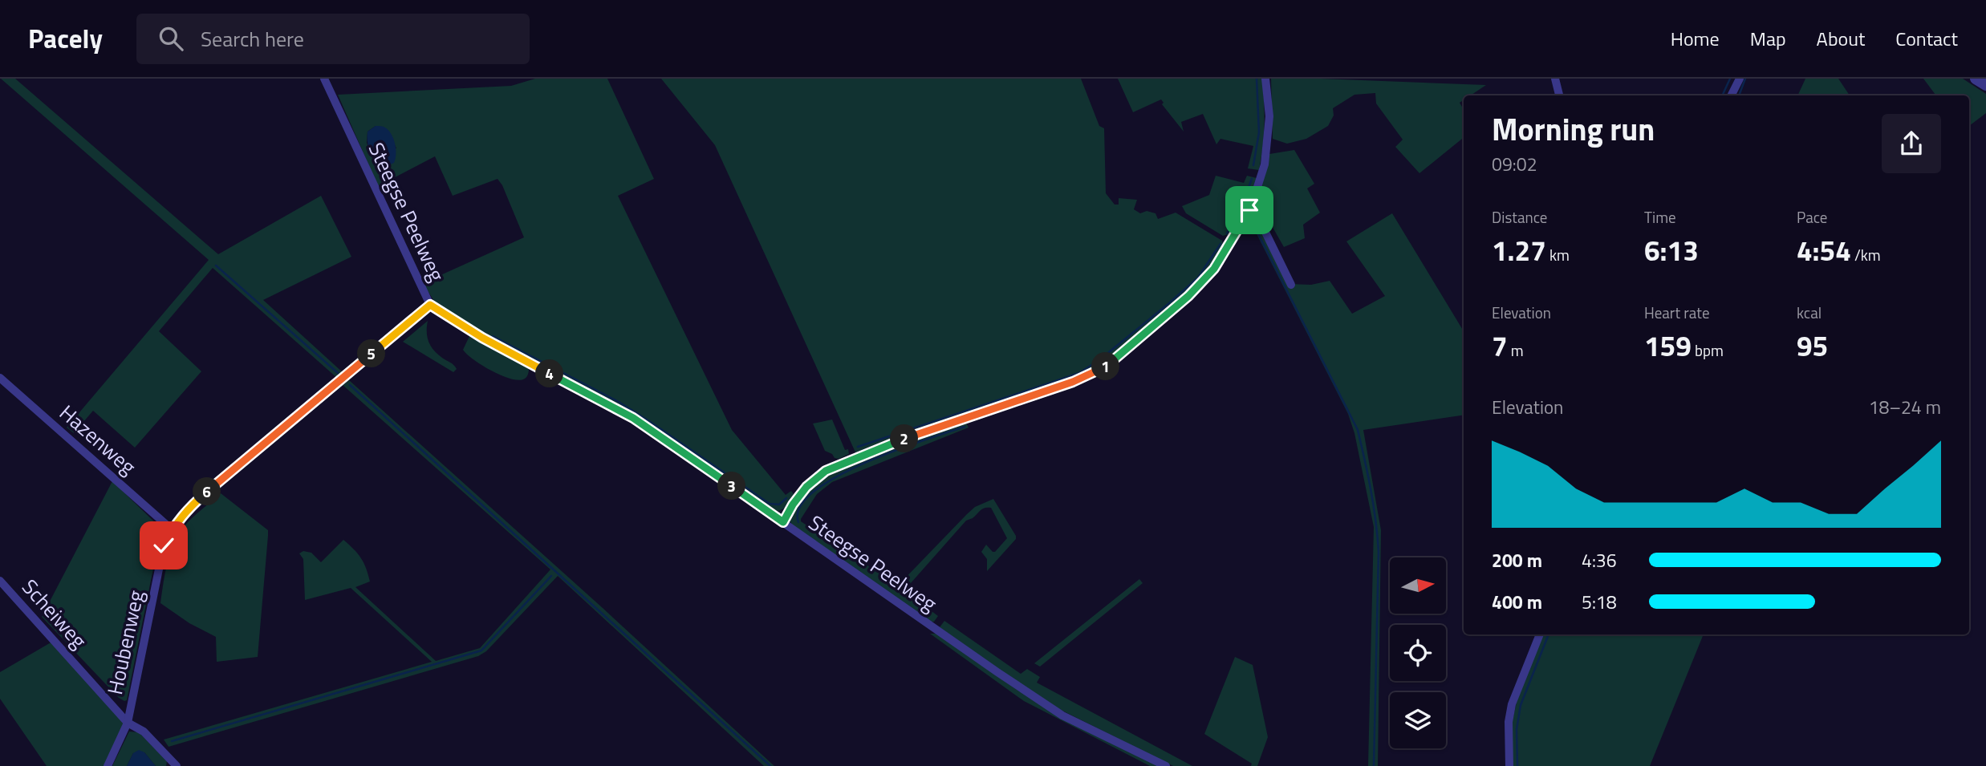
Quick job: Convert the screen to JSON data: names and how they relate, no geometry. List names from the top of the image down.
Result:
{
  "streets": {
    "street": [
      "Steegse Peelweg",
      "Hazenweg",
      "Scheiweg",
      "Houbenweg"
    ]
  },
  "crossings": [
    ["Steegse Peelweg", "Houbenweg"],
    ["Hazenweg", "Houbenweg"],
    ["Scheiweg", "Houbenweg"]
  ],
  "north": "right",
  "page": {
    "header": "Pacely",
    "search": "Search here",
    "nav": [
      "Home",
      "Map",
      "About",
      "Contact"
    ],
    "heading": ["Morning run", "09:02"],
    "stats": [
      ["Distance", "1.27 km"],
      ["Time", "6:13"],
      ["Pace", "4:54 /km"],
      ["Elevation", "7 m"],
      ["Heart rate", "159 bpm"],
      ["kcal", "95"]
    ],
    "pins": [
      "5",
      "1",
      "4",
      "2",
      "3",
      "6"
    ],
    "chart": ["Elevation", "18–24 m"],
    "list": [
      {
        "name": "200 m",
        "note": "4:36"
      },
      {
        "name": "400 m",
        "note": "5:18"
      }
    ]
  }
}
